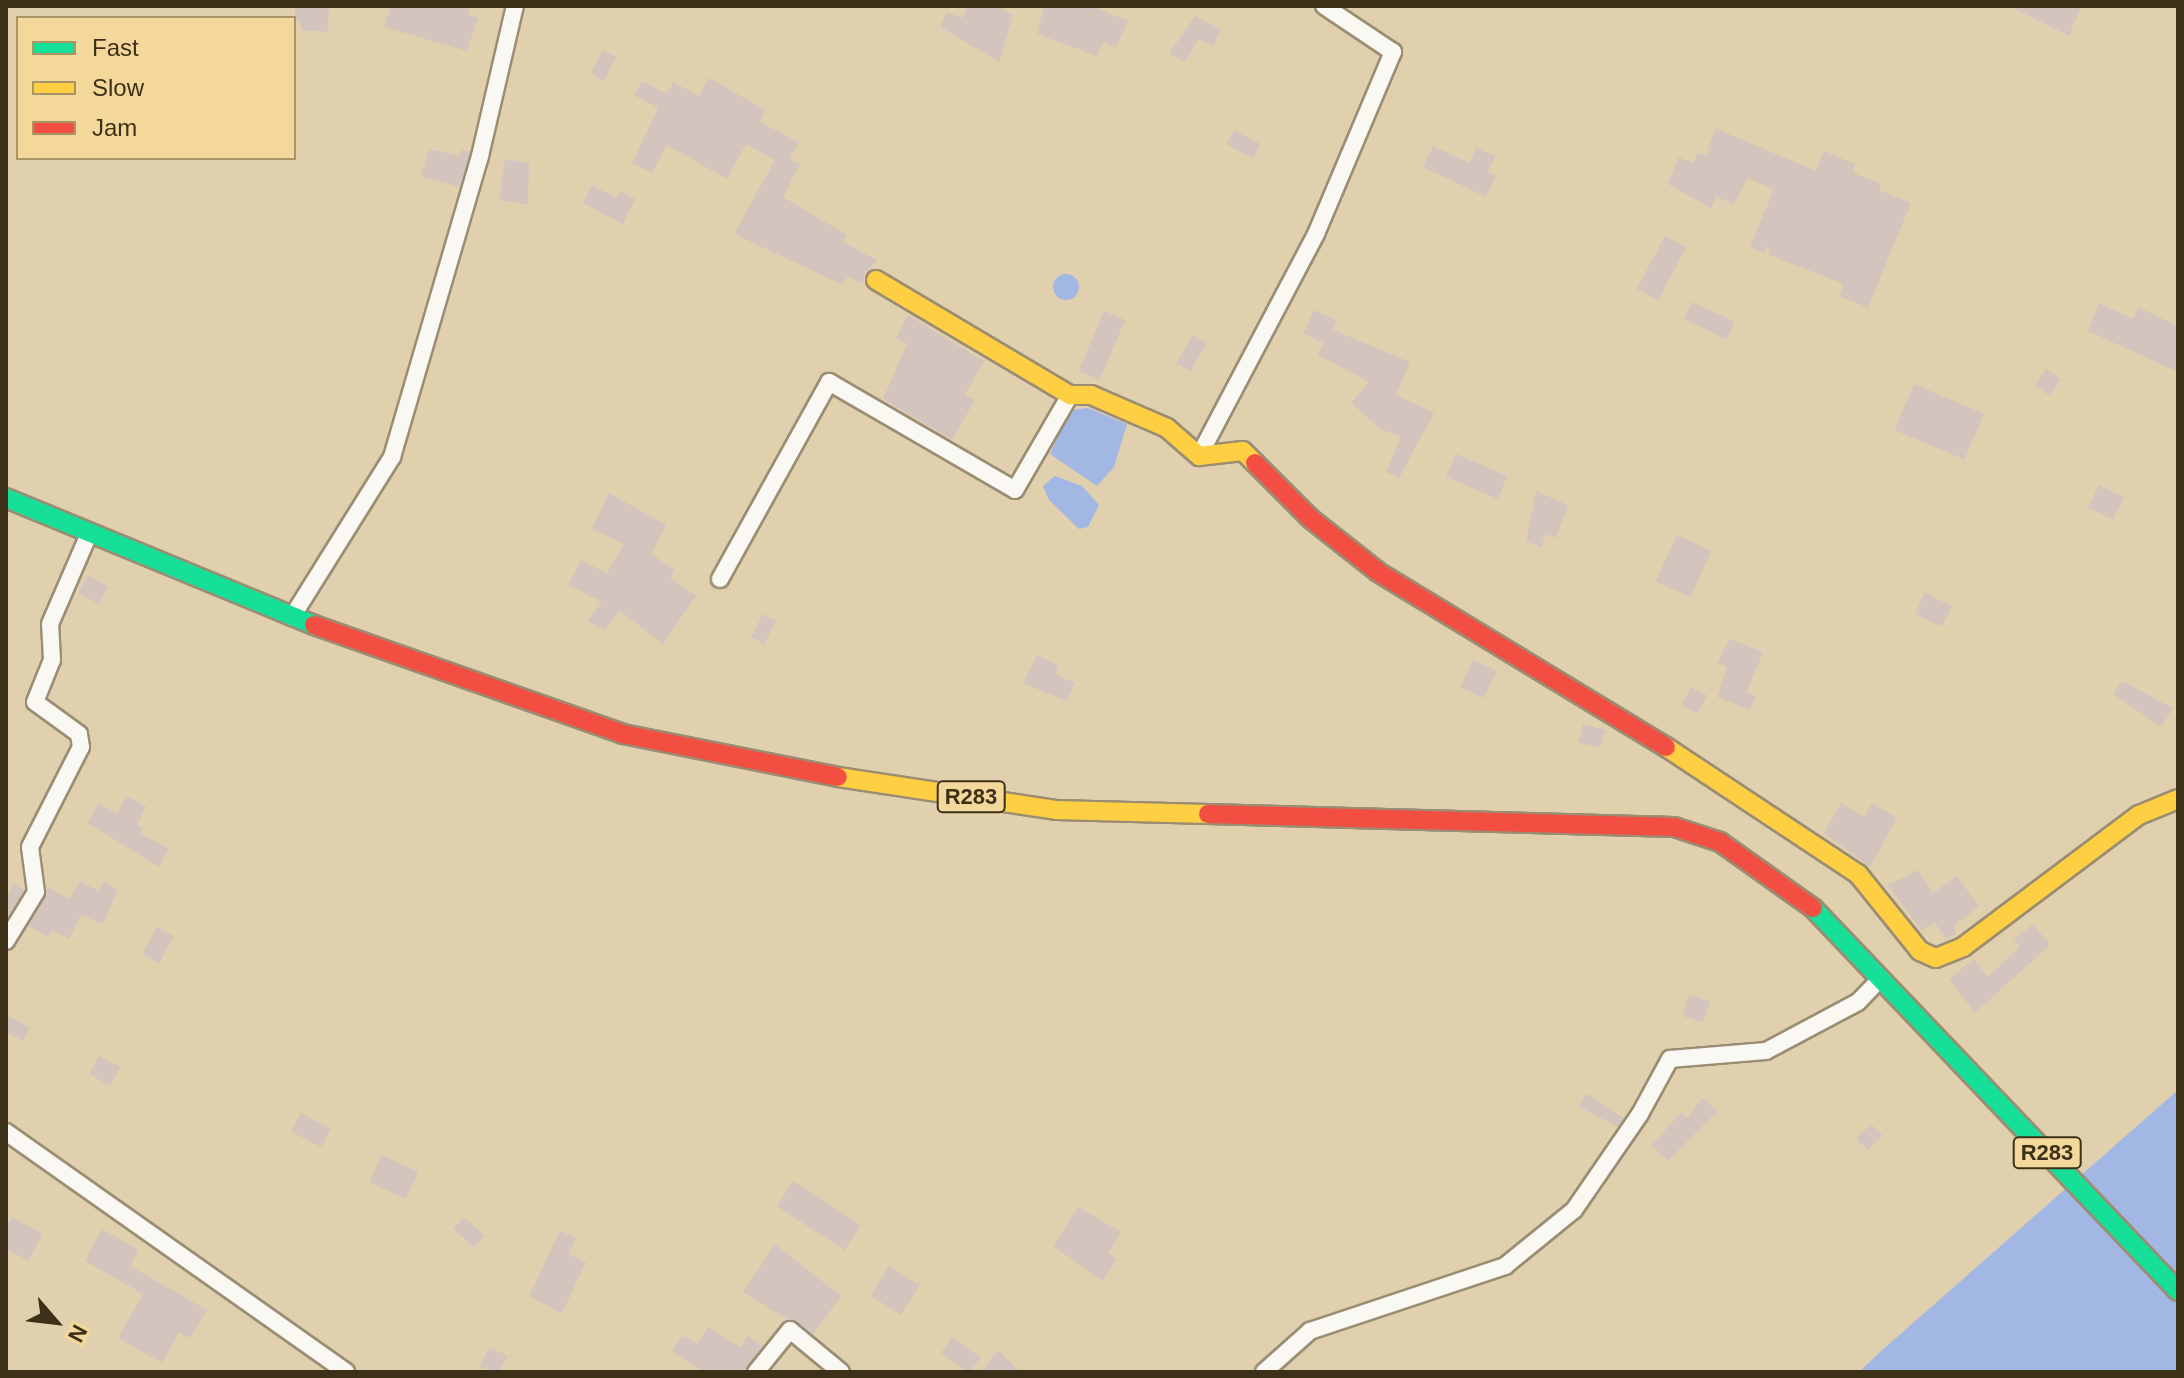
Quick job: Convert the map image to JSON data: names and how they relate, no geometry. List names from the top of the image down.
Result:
{
  "streets": {
    "main road": ["R283"]
  },
  "legend": ["Fast", "Slow", "Jam"],
  "north": "bottom right"
}
